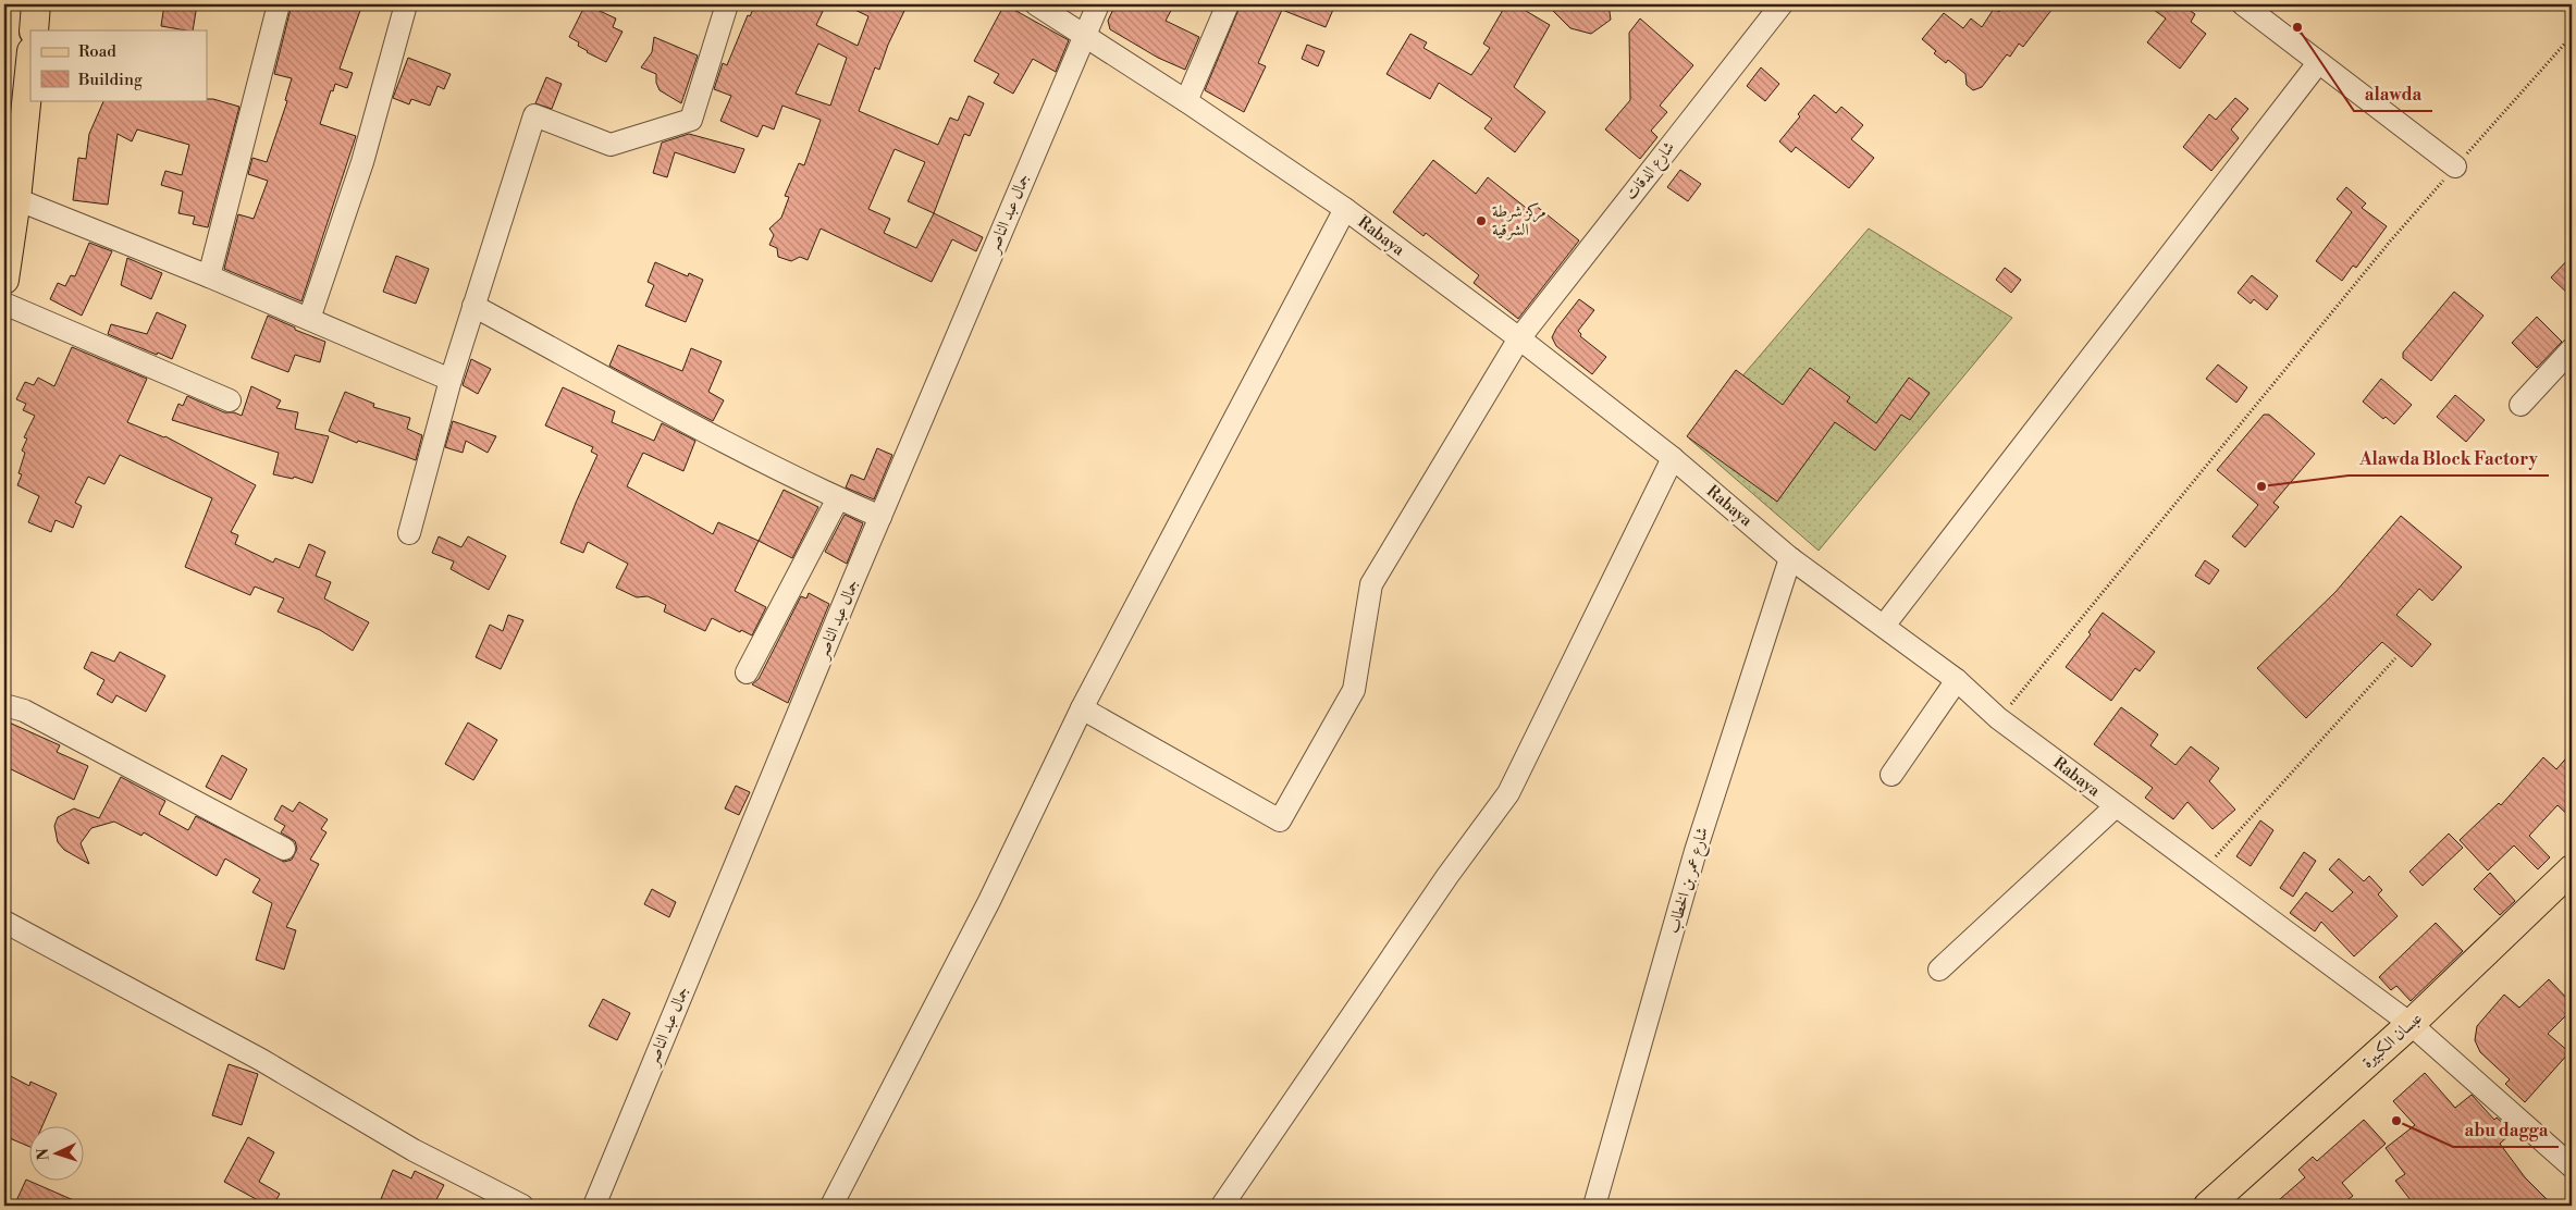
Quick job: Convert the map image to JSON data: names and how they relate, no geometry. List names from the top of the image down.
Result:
{
  "streets": {
    "main road": ["عبسان الكبيرة"],
    "street": [
      "شارع الدقات",
      "جمال عبد الناصر",
      "Rabaya",
      "شارع عمر بن الخطاب"
    ]
  },
  "crossings": [
    ["شارع الدقات", "Rabaya"],
    ["جمال عبد الناصر", "Rabaya"],
    ["Rabaya", "شارع عمر بن الخطاب"],
    ["Rabaya", "عبسان الكبيرة"]
  ],
  "places": [
    "alawda",
    "مركز شرطة الشرقية",
    "Alawda Block Factory",
    "abu dagga"
  ],
  "legend": ["Road", "Building"],
  "north": "left"
}
